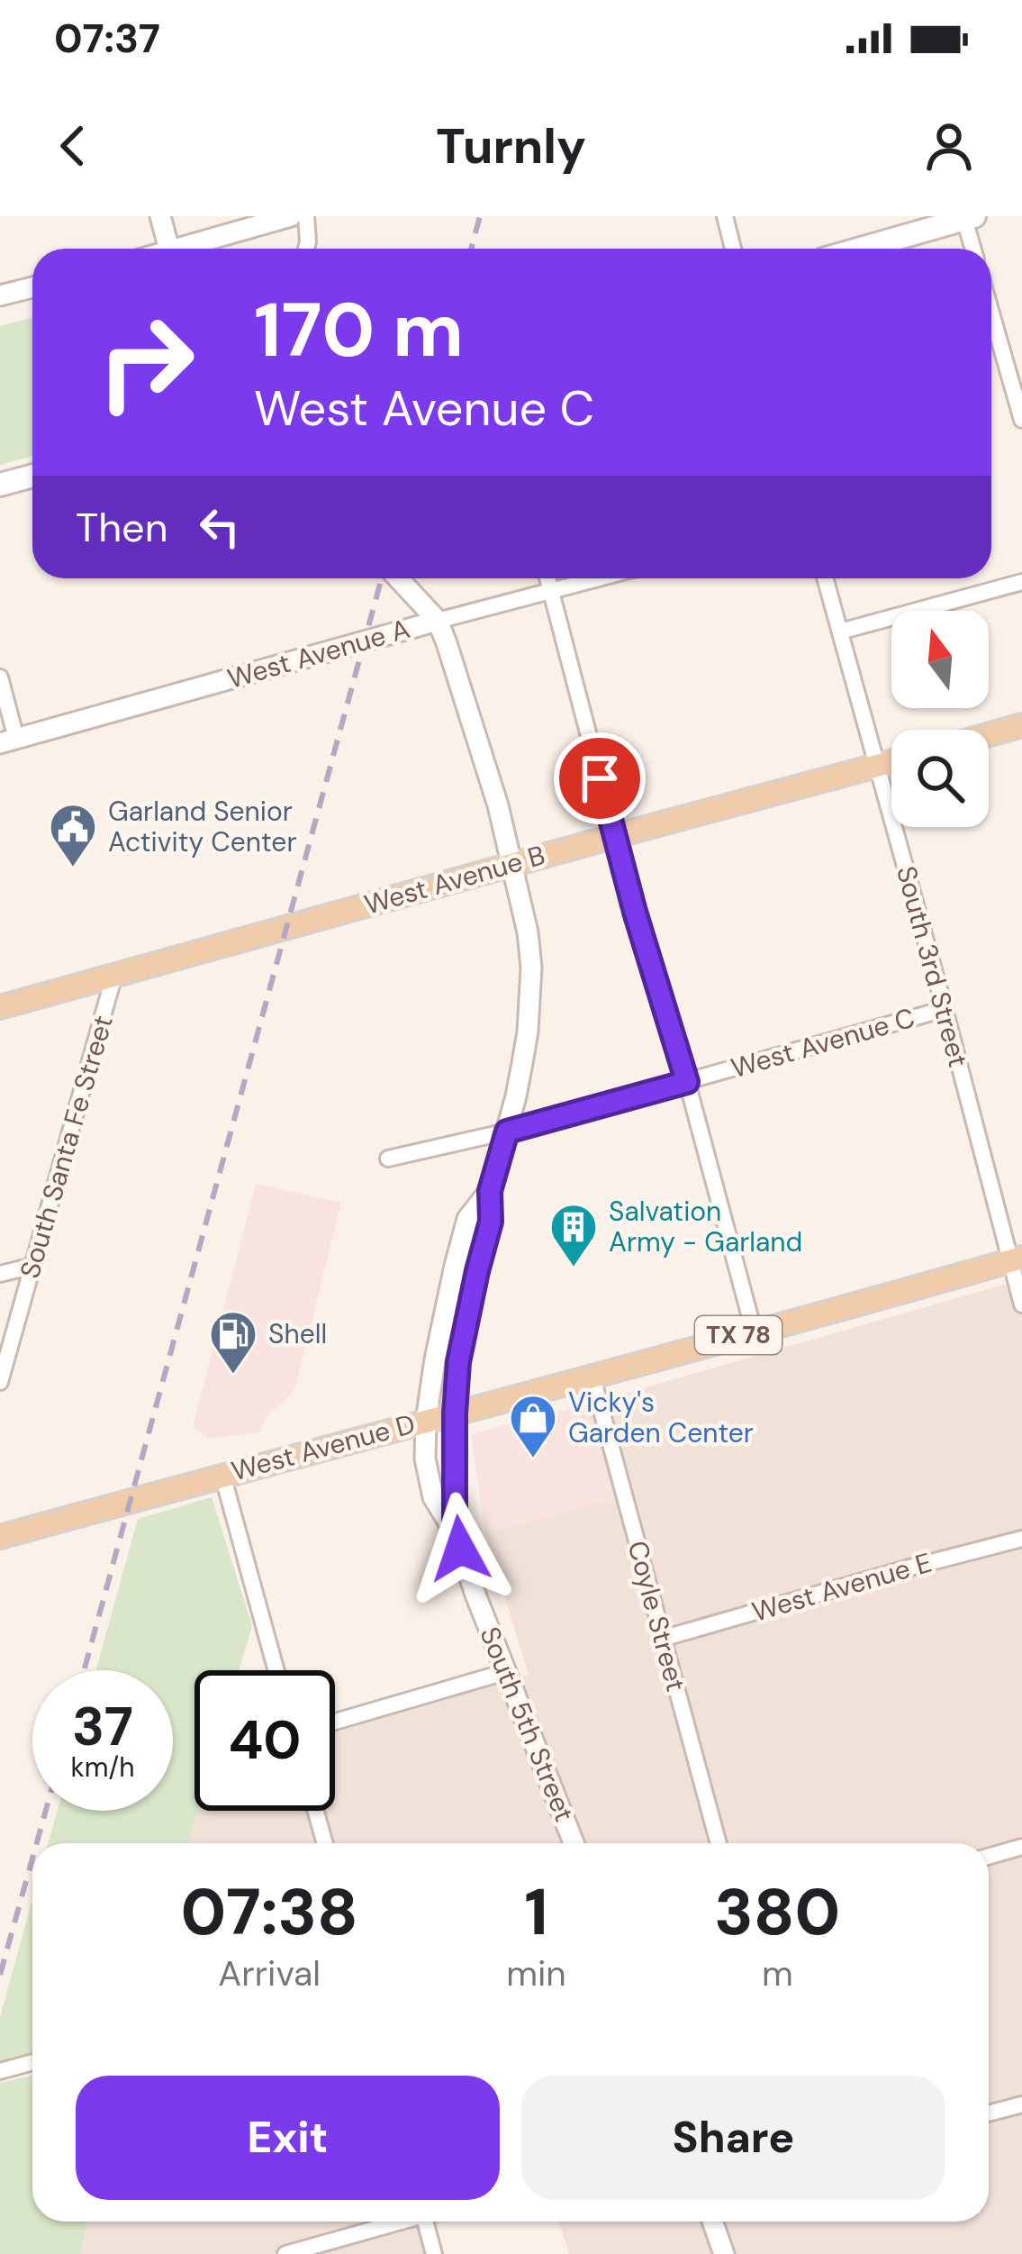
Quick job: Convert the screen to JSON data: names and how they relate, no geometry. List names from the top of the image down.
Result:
{
  "streets": {
    "main road": ["West Avenue B", "TX 78", "West Avenue D"],
    "street": [
      "West Avenue A",
      "South 3rd Street",
      "West Avenue C",
      "South Santa Fe Street",
      "West Avenue E",
      "Coyle Street",
      "South 5th Street"
    ]
  },
  "crossings": [
    ["West Avenue A", "South 5th Street"],
    ["West Avenue B", "South 3rd Street"],
    ["West Avenue B", "South Santa Fe Street"],
    ["West Avenue B", "South 5th Street"],
    ["South 3rd Street", "West Avenue C"],
    ["South 3rd Street", "West Avenue D"],
    ["West Avenue C", "South 5th Street"],
    ["West Avenue D", "Coyle Street"],
    ["West Avenue D", "South 5th Street"],
    ["West Avenue E", "Coyle Street"]
  ],
  "places": {
    "public building": ["Garland Senior Activity Center"],
    "building": ["Salvation Army - Garland"],
    "fuel station": ["Shell"],
    "shop": ["Vicky's Garden Center"]
  },
  "north": "top",
  "page": {
    "status": "07:37",
    "header": "Turnly",
    "turn": ["170 m", "West Avenue C"],
    "then": "Then",
    "speed": "37 km/h",
    "limit": "40",
    "eta": [
      "07:38",
      "Arrival",
      "1",
      "min",
      "380",
      "m"
    ],
    "buttons": ["Exit", "Share"]
  }
}
